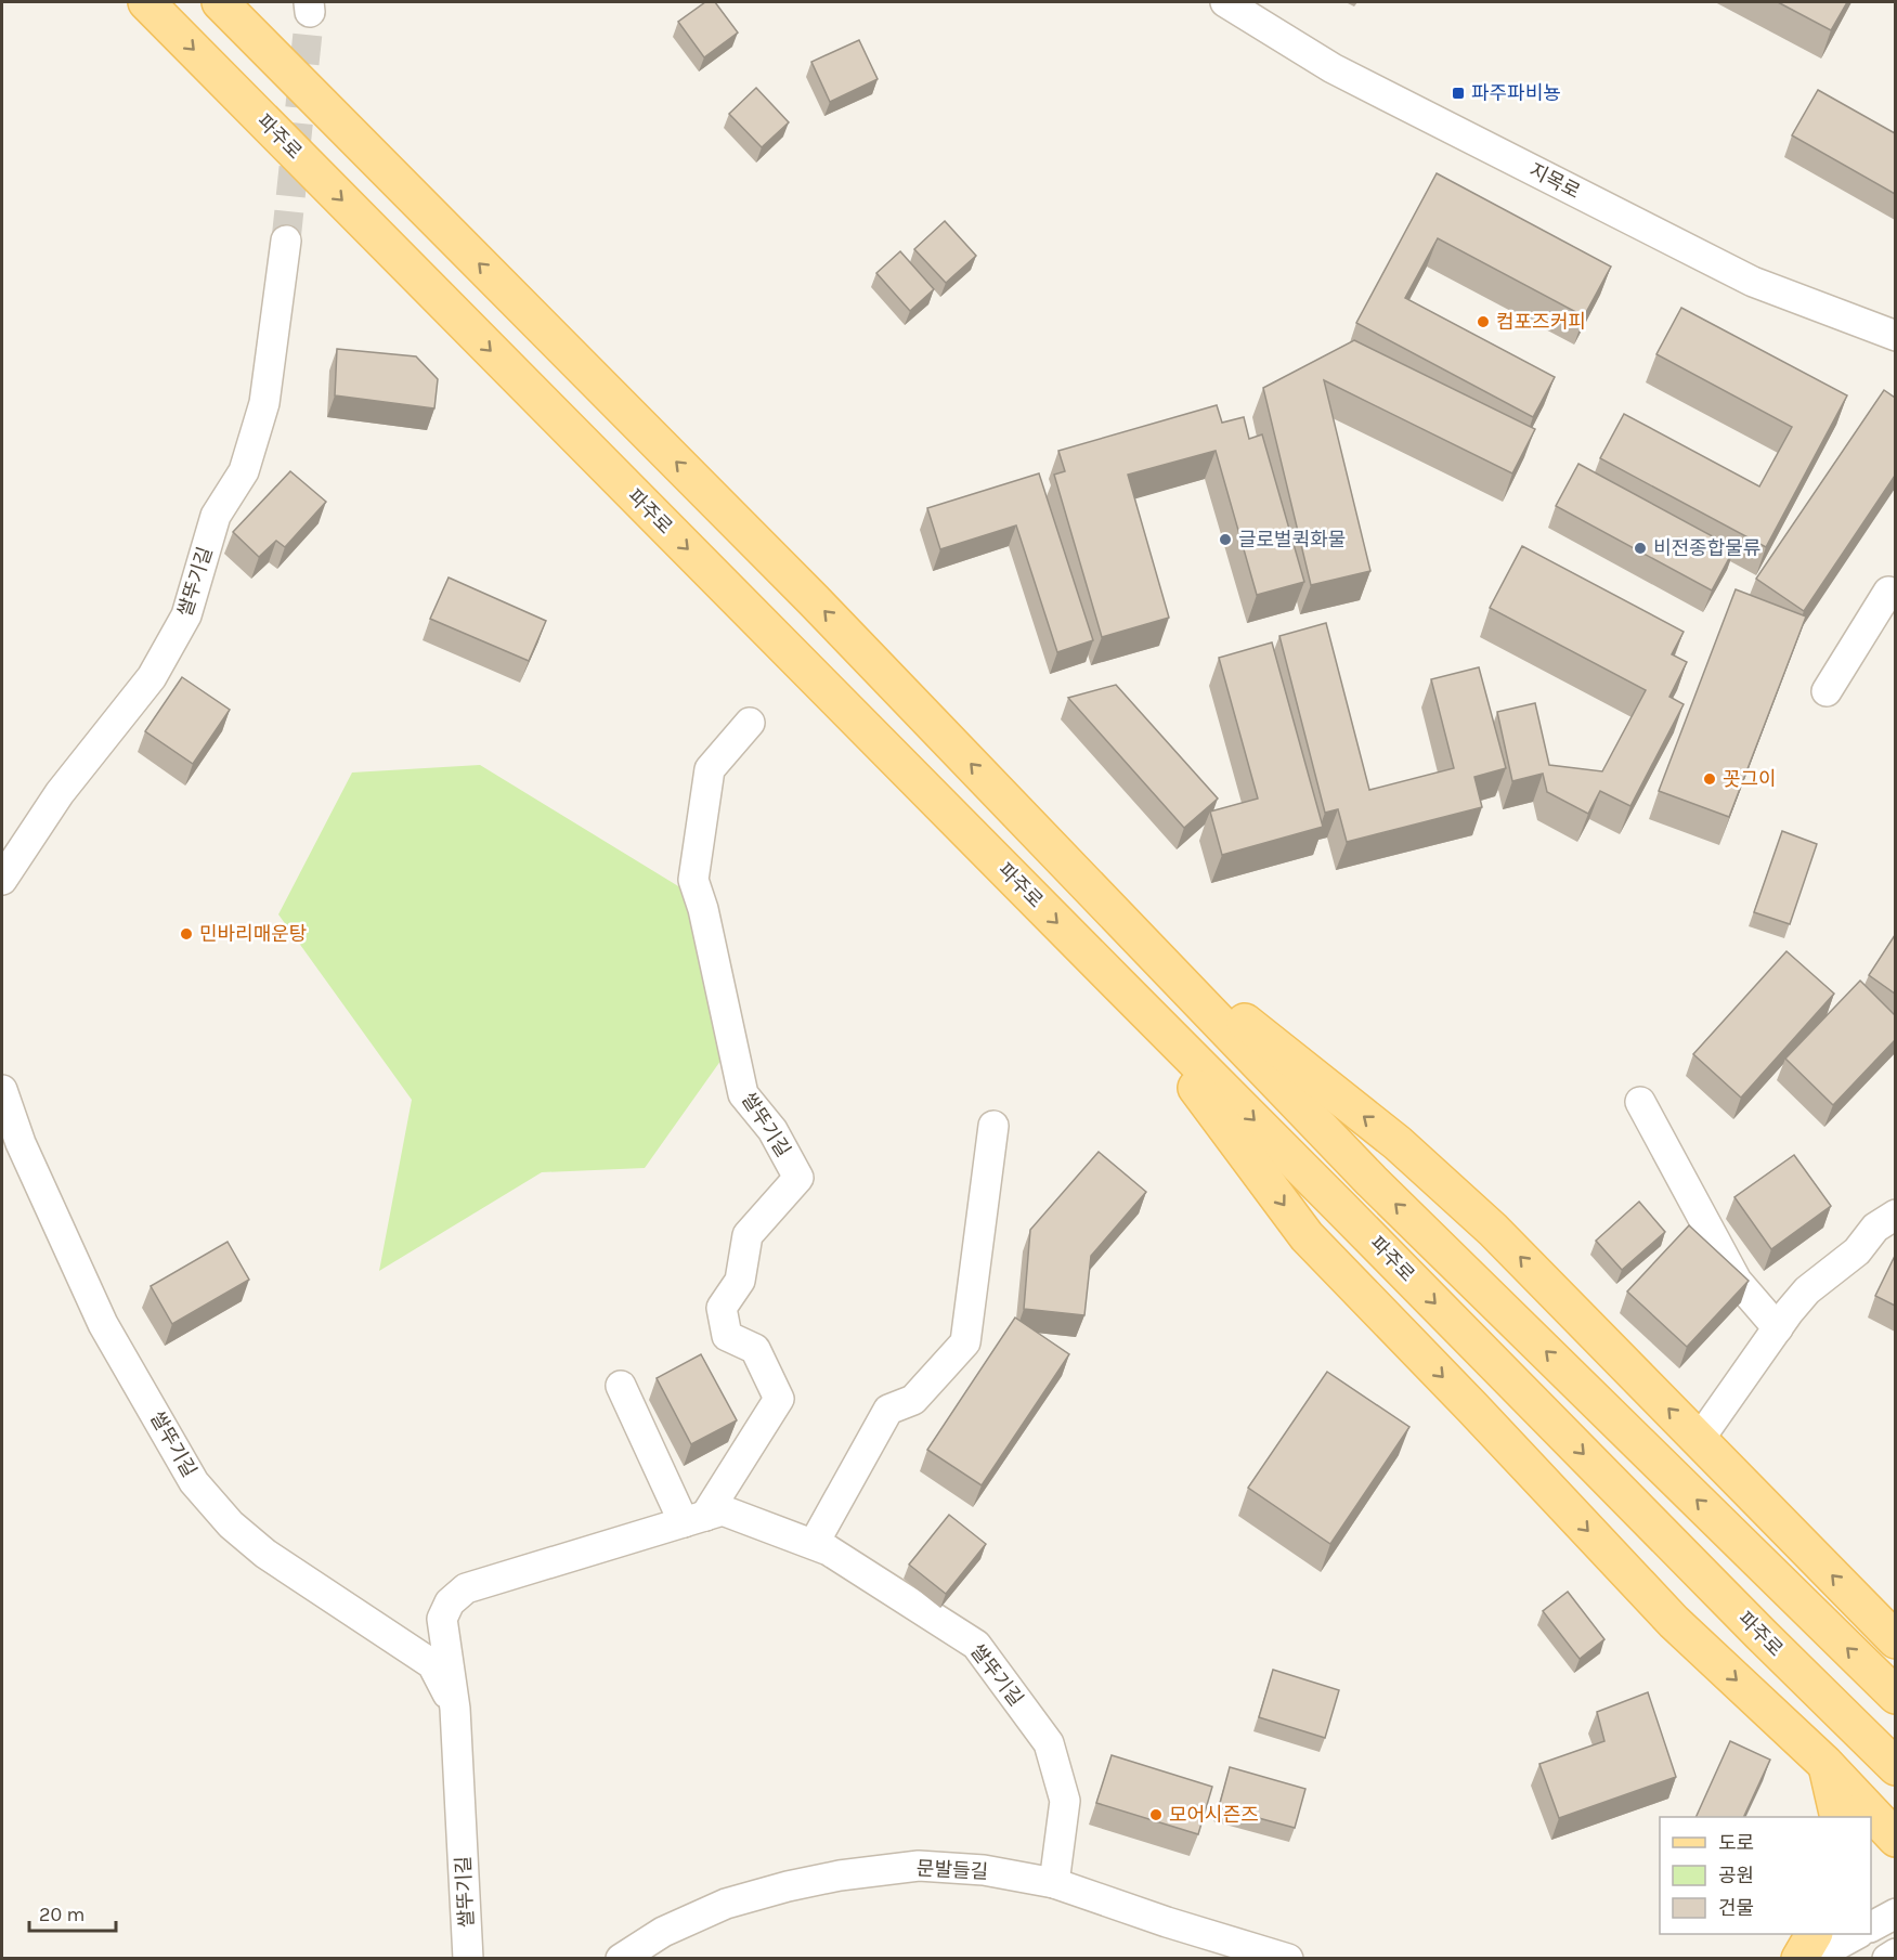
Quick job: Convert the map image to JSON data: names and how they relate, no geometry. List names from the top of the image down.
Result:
{
  "streets": {
    "main road": ["파주로"],
    "street": ["지목로", "쌀뚜기길", "문발들길"]
  },
  "crossings": [
    ["쌀뚜기길", "문발들길"]
  ],
  "places": {
    "transit": ["파주파비뇽"],
    "other": [
      "컴포즈커피",
      "글로벌퀵화물",
      "비전종합물류",
      "꼿그이",
      "민바리매운탕",
      "모어시즌즈"
    ]
  },
  "legend": ["도로", "공원", "건물"],
  "scale_bar": "20 m"
}
